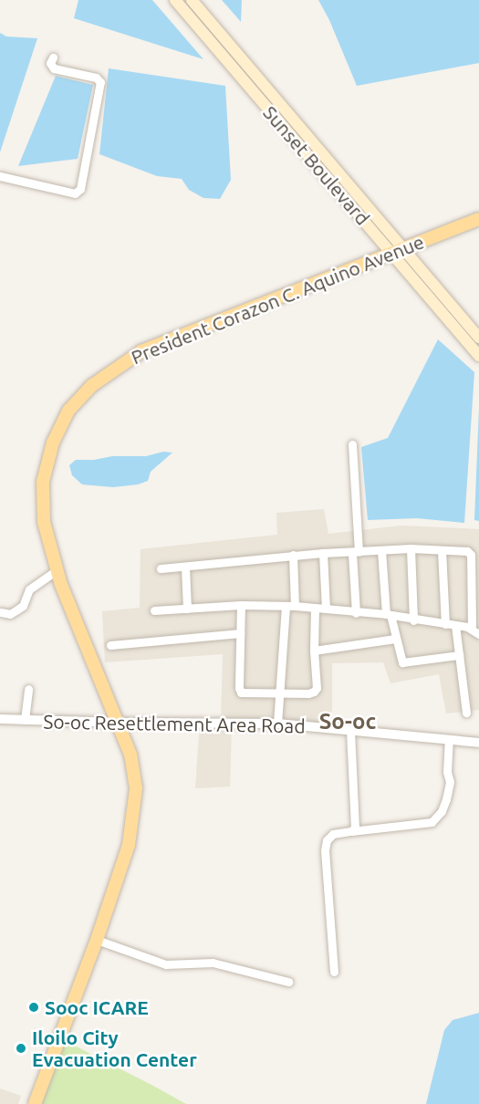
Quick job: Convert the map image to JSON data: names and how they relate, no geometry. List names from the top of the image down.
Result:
{
  "streets": {
    "main road": ["Sunset Boulevard", "President Corazon C. Aquino Avenue"],
    "street": ["So-oc Resettlement Area Road"]
  },
  "crossings": [
    ["Sunset Boulevard", "President Corazon C. Aquino Avenue"],
    ["President Corazon C. Aquino Avenue", "So-oc Resettlement Area Road"]
  ],
  "districts": ["So-oc"],
  "places": ["Sooc ICARE", "Iloilo City Evacuation Center"]
}
